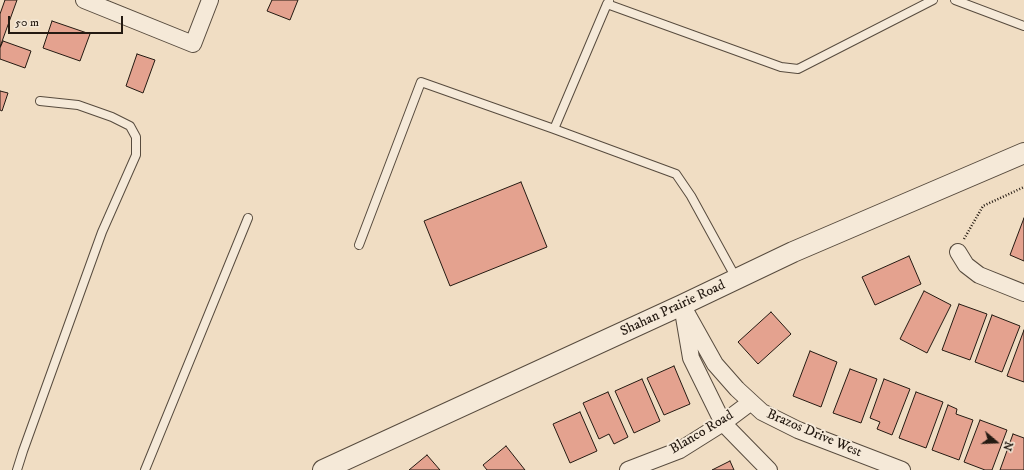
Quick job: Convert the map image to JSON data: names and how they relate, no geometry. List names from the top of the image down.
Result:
{
  "streets": {
    "street": ["Shahan Prairie Road", "Blanco Road", "Brazos Drive West"]
  },
  "crossings": [
    ["Shahan Prairie Road", "Brazos Drive West"],
    ["Blanco Road", "Brazos Drive West"]
  ],
  "scale_bar": "50 m",
  "north": "right"
}
